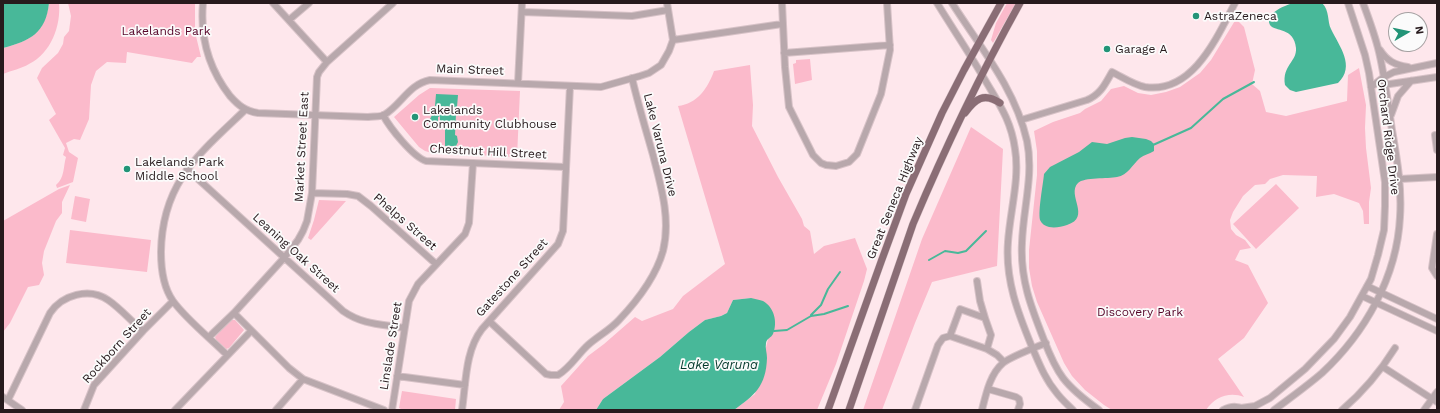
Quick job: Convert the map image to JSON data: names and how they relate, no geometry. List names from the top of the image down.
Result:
{
  "streets": {
    "main road": ["Great Seneca Highway"],
    "street": [
      "Main Street",
      "Orchard Ridge Drive",
      "Lake Varuna Drive",
      "Market Street East",
      "Chestnut Hill Street",
      "Phelps Street",
      "Leaning Oak Street",
      "Gatestone Street",
      "Rockborn Street",
      "Linslade Street"
    ]
  },
  "crossings": [
    ["Main Street", "Lake Varuna Drive"],
    ["Main Street", "Chestnut Hill Street"],
    ["Main Street", "Gatestone Street"],
    ["Lake Varuna Drive", "Gatestone Street"],
    ["Market Street East", "Phelps Street"],
    ["Market Street East", "Leaning Oak Street"],
    ["Chestnut Hill Street", "Gatestone Street"],
    ["Chestnut Hill Street", "Linslade Street"],
    ["Phelps Street", "Linslade Street"],
    ["Leaning Oak Street", "Linslade Street"]
  ],
  "water": ["Lake Varuna"],
  "parks": ["Lakelands Park", "Discovery Park"],
  "places": [
    "AstraZeneca",
    "Garage A",
    "Lakelands Community Clubhouse",
    "Lakelands Park Middle School"
  ],
  "north": "right"
}
